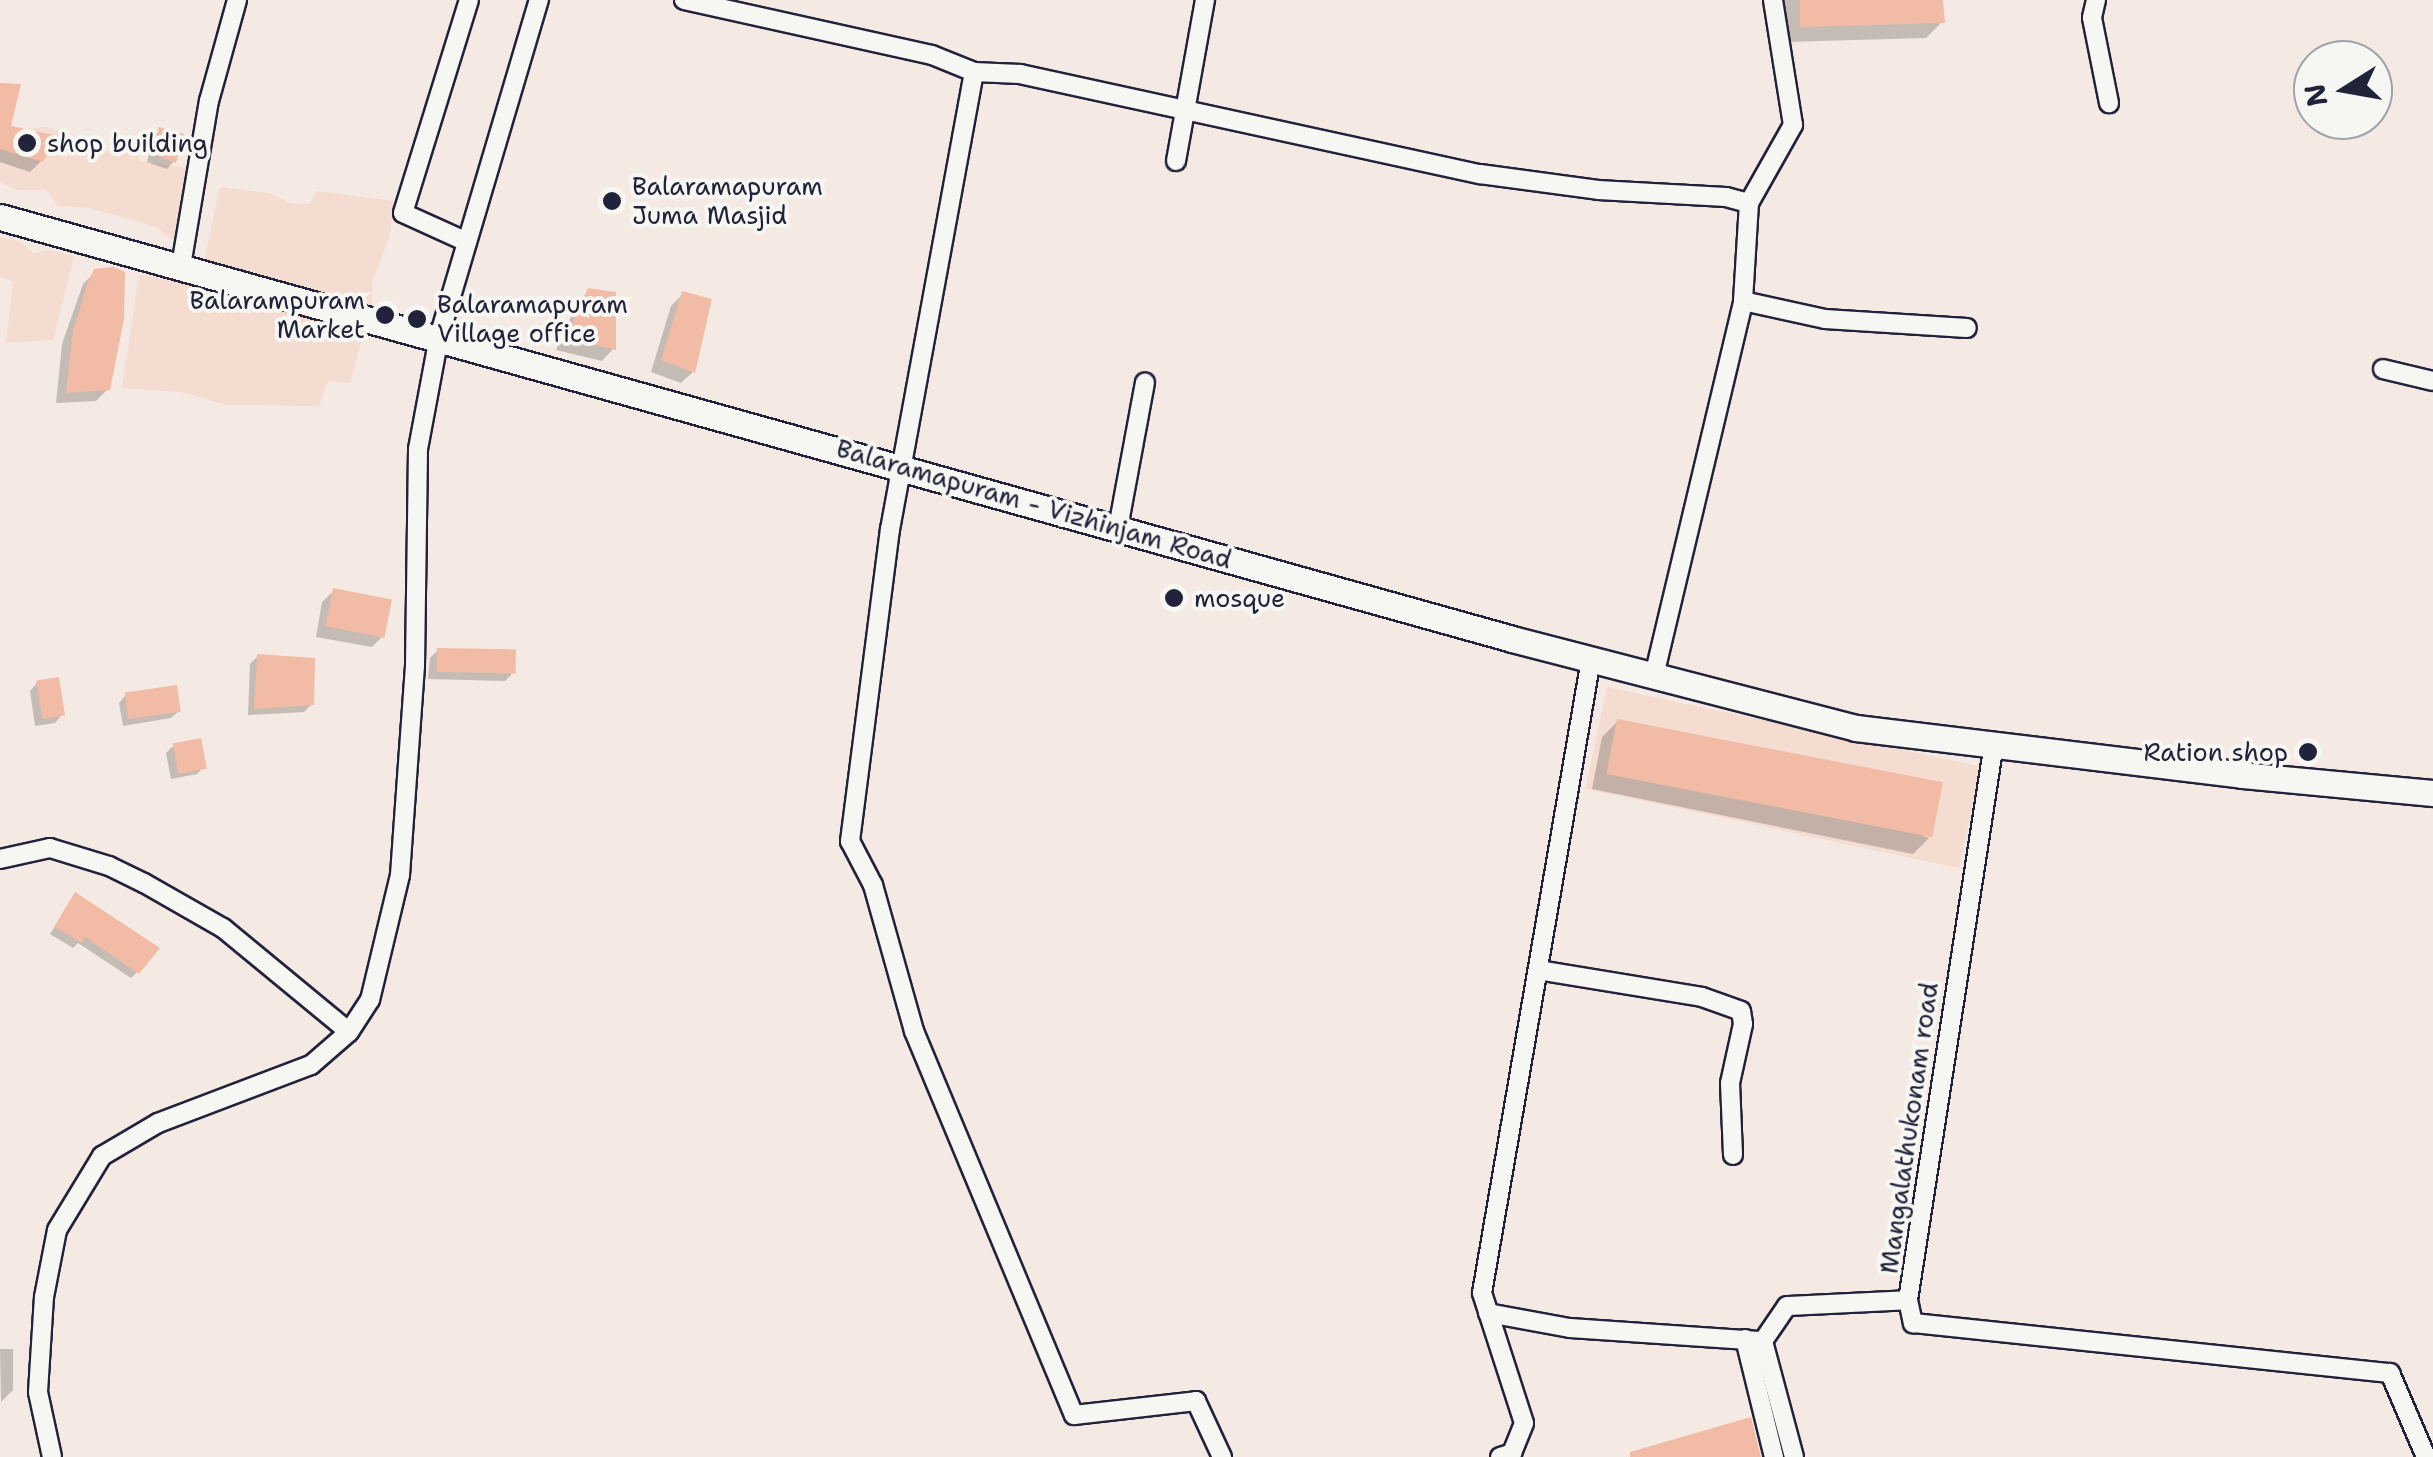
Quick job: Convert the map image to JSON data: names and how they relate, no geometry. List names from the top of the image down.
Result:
{
  "streets": {
    "main road": ["Balaramapuram - Vizhinjam Road"],
    "street": ["Mangalathukonam road"]
  },
  "crossings": [
    ["Balaramapuram - Vizhinjam Road", "Mangalathukonam road"]
  ],
  "places": [
    "shop building",
    "Balaramapuram Juma Masjid",
    "Balarampuram Market",
    "Balaramapuram Village office",
    "mosque",
    "Ration shop"
  ],
  "north": "left"
}
